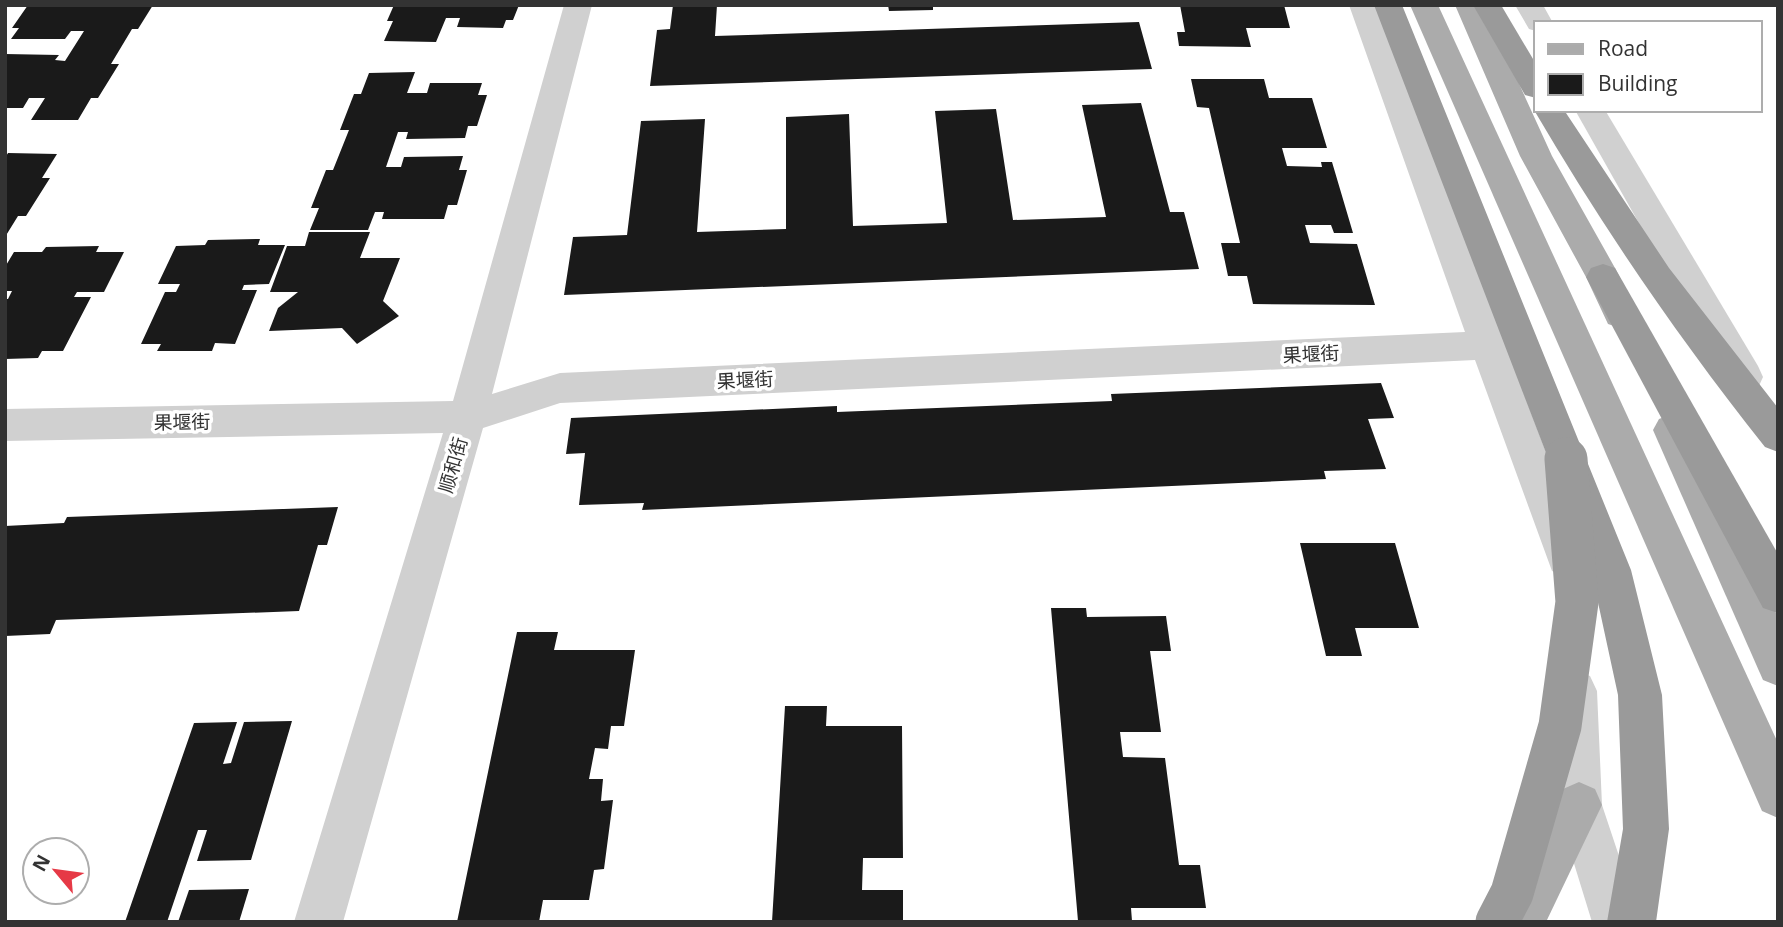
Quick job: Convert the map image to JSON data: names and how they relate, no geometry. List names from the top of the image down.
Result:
{
  "streets": {
    "street": ["果堰街", "顺和街"]
  },
  "crossings": [
    ["果堰街", "顺和街"]
  ],
  "legend": ["Road", "Building"],
  "north": "top left"
}
